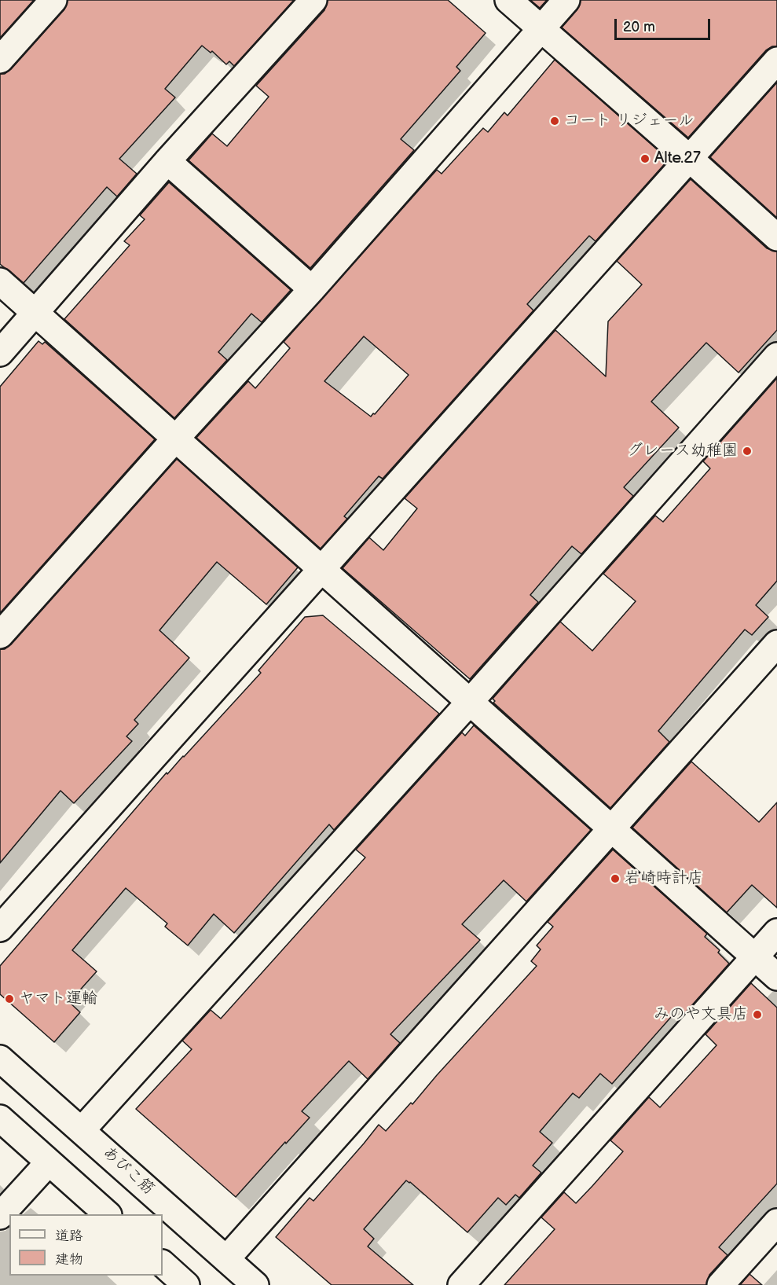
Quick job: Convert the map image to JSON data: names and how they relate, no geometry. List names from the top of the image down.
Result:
{
  "streets": {
    "street": ["あびこ筋"]
  },
  "places": [
    "コート リジェール",
    "Alte.27",
    "グレース幼稚園",
    "岩崎時計店",
    "ヤマト運輸",
    "みのや文具店"
  ],
  "legend": ["道路", "建物"],
  "scale_bar": "20 m"
}
